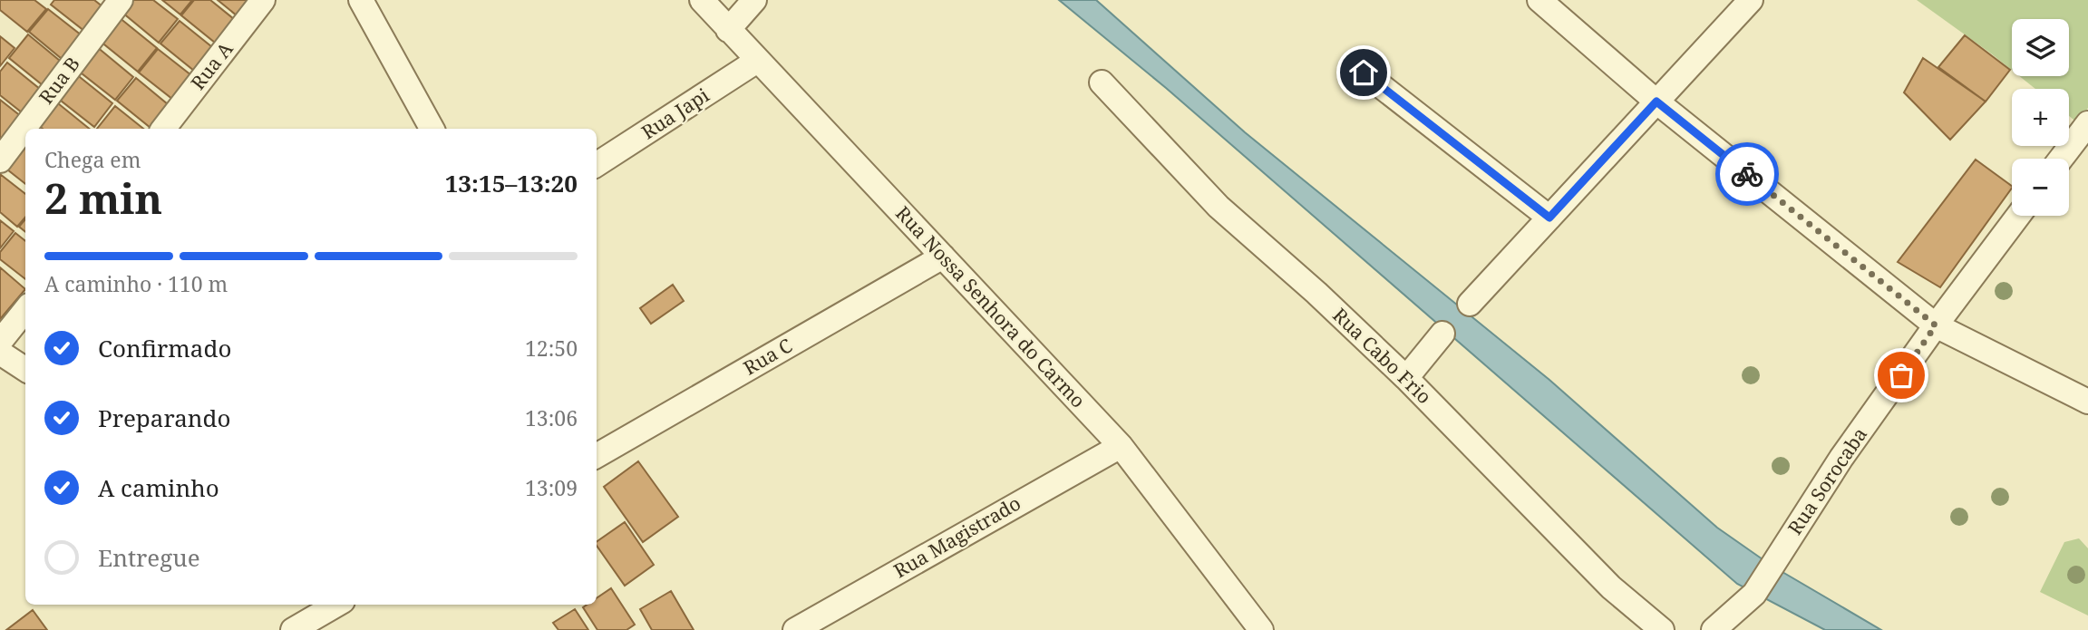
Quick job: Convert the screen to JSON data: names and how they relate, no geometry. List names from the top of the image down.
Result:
{
  "streets": {
    "street": [
      "Rua A",
      "Rua B",
      "Rua Japi",
      "Rua Nossa Senhora do Carmo",
      "Rua Cabo Frio",
      "Rua C",
      "Rua Sorocaba",
      "Rua Magistrado"
    ]
  },
  "crossings": [
    ["Rua Japi", "Rua Nossa Senhora do Carmo"],
    ["Rua Nossa Senhora do Carmo", "Rua C"],
    ["Rua Nossa Senhora do Carmo", "Rua Magistrado"]
  ],
  "page": {
    "map_buttons": ["+", "−"],
    "heading": ["2 min", "Chega em", "13:15–13:20"],
    "bar": "A caminho · 110 m",
    "list": [
      ["Confirmado", "12:50"],
      ["Preparando", "13:06"],
      ["A caminho", "13:09"],
      "Entregue"
    ]
  }
}
